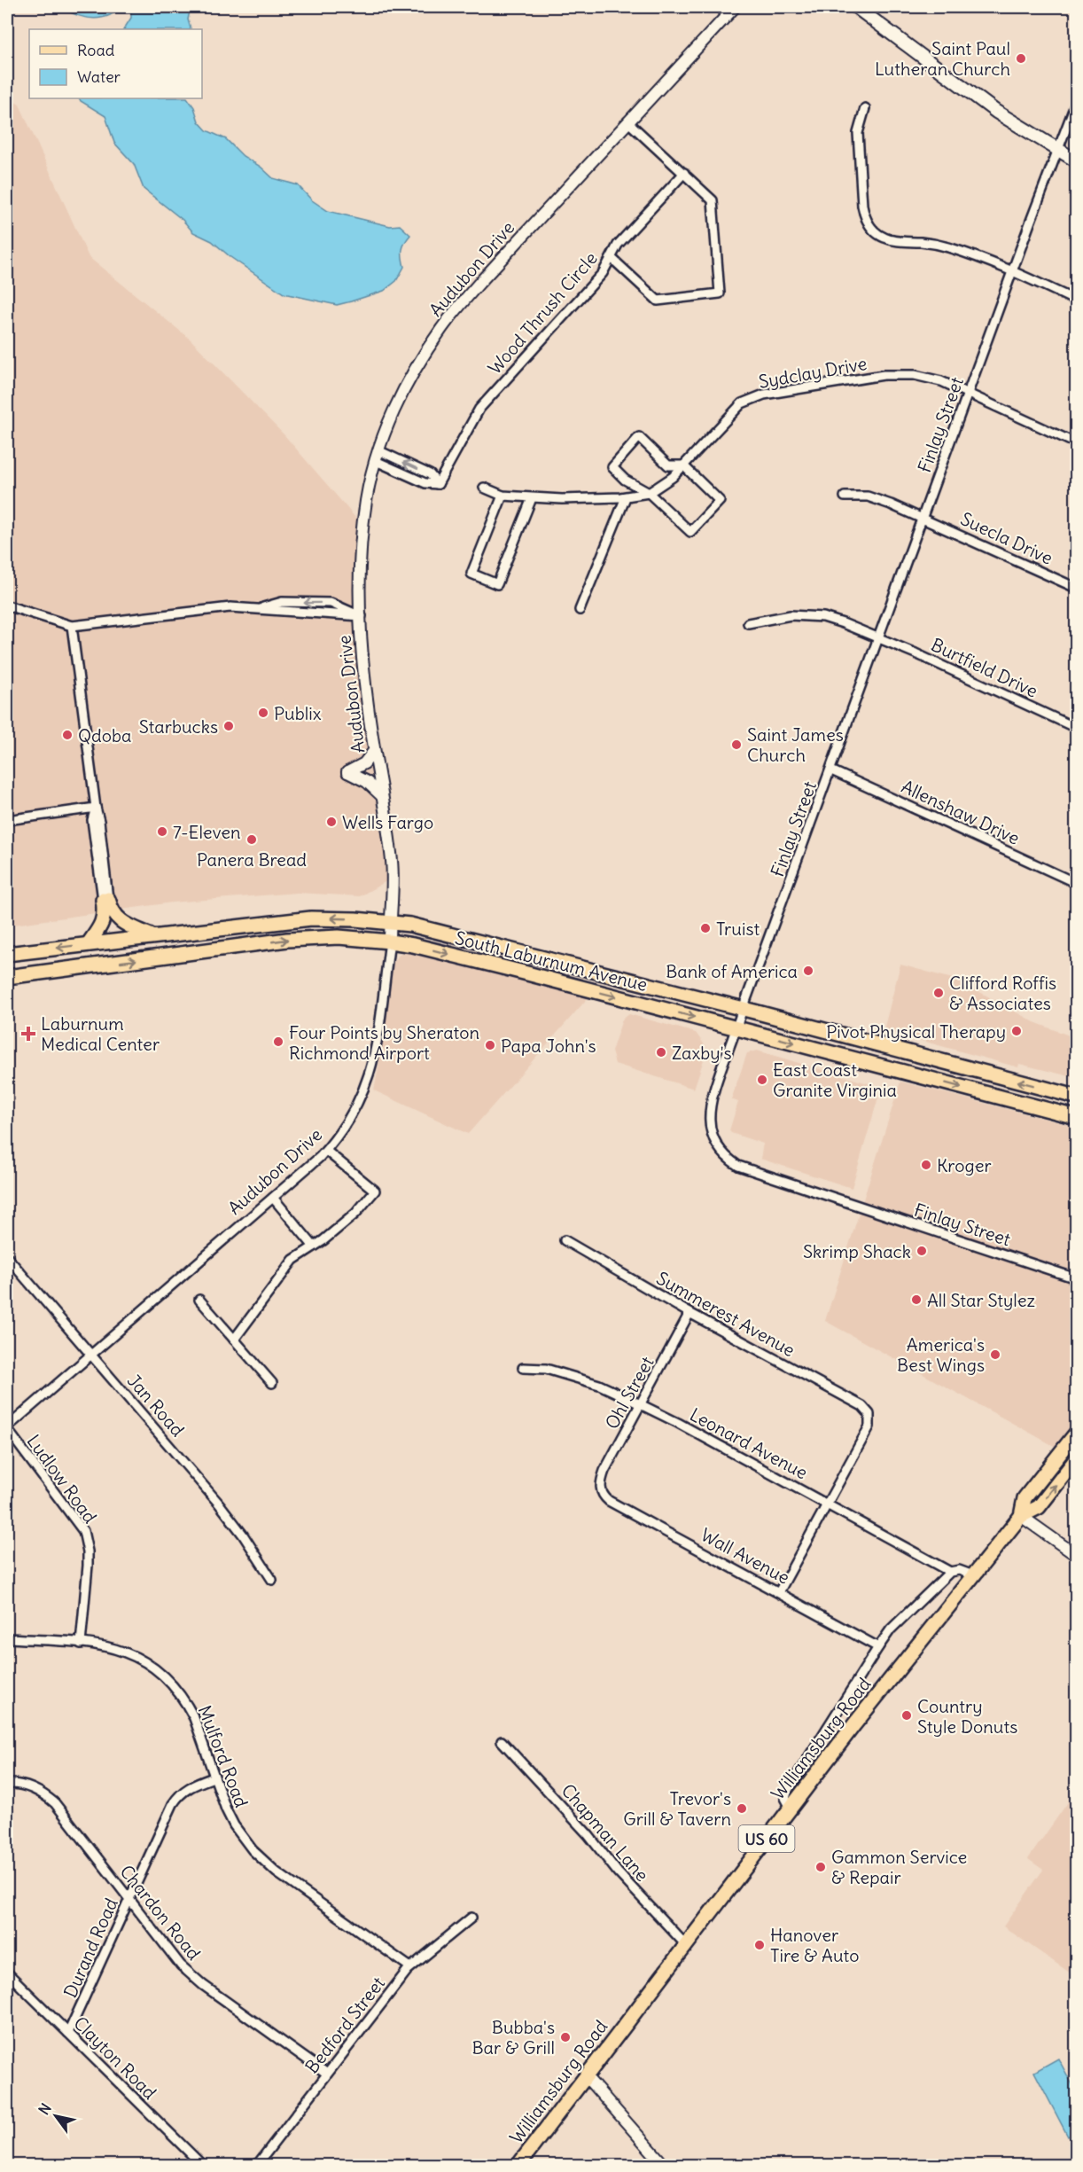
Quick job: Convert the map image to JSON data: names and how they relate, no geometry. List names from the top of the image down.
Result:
{
  "streets": {
    "main road": ["South Laburnum Avenue", "Williamsburg Road", "US 60"],
    "street": [
      "Audubon Drive",
      "Wood Thrush Circle",
      "Sydclay Drive",
      "Finlay Street",
      "Suecla Drive",
      "Burtfield Drive",
      "Allenshaw Drive",
      "Summerest Avenue",
      "Ohl Street",
      "Jan Road",
      "Leonard Avenue",
      "Ludlow Road",
      "Wall Avenue",
      "Mulford Road",
      "Chapman Lane",
      "Chardon Road",
      "Durand Road",
      "Bedford Street",
      "Clayton Road"
    ]
  },
  "crossings": [
    ["Audubon Drive", "Wood Thrush Circle"],
    ["Audubon Drive", "South Laburnum Avenue"],
    ["Audubon Drive", "Jan Road"],
    ["Audubon Drive", "Ludlow Road"],
    ["Sydclay Drive", "Finlay Street"],
    ["Finlay Street", "Suecla Drive"],
    ["Finlay Street", "Burtfield Drive"],
    ["Finlay Street", "Allenshaw Drive"],
    ["Finlay Street", "South Laburnum Avenue"],
    ["Summerest Avenue", "Ohl Street"],
    ["Summerest Avenue", "Leonard Avenue"],
    ["Ohl Street", "Leonard Avenue"],
    ["Ohl Street", "Wall Avenue"],
    ["Leonard Avenue", "Williamsburg Road"],
    ["Ludlow Road", "Mulford Road"],
    ["Williamsburg Road", "Chapman Lane"],
    ["Mulford Road", "Durand Road"],
    ["Mulford Road", "Bedford Street"],
    ["Chardon Road", "Durand Road"],
    ["Chardon Road", "Bedford Street"],
    ["Durand Road", "Clayton Road"]
  ],
  "places": {
    "other": [
      "Saint Paul Lutheran Church",
      "Publix",
      "Starbucks",
      "Qdoba",
      "Saint James Church",
      "Wells Fargo",
      "7-Eleven",
      "Panera Bread",
      "Truist",
      "Bank of America",
      "Clifford Roffis & Associates",
      "Pivot Physical Therapy",
      "Four Points by Sheraton Richmond Airport",
      "Papa John's",
      "Zaxby's",
      "East Coast Granite Virginia",
      "Kroger",
      "Skrimp Shack",
      "All Star Stylez",
      "America's Best Wings",
      "Country Style Donuts",
      "Trevor's Grill & Tavern",
      "Gammon Service & Repair",
      "Hanover Tire & Auto",
      "Bubba's Bar & Grill"
    ],
    "health": ["Laburnum Medical Center"]
  },
  "legend": ["Road", "Water"],
  "north": "top left"
}
